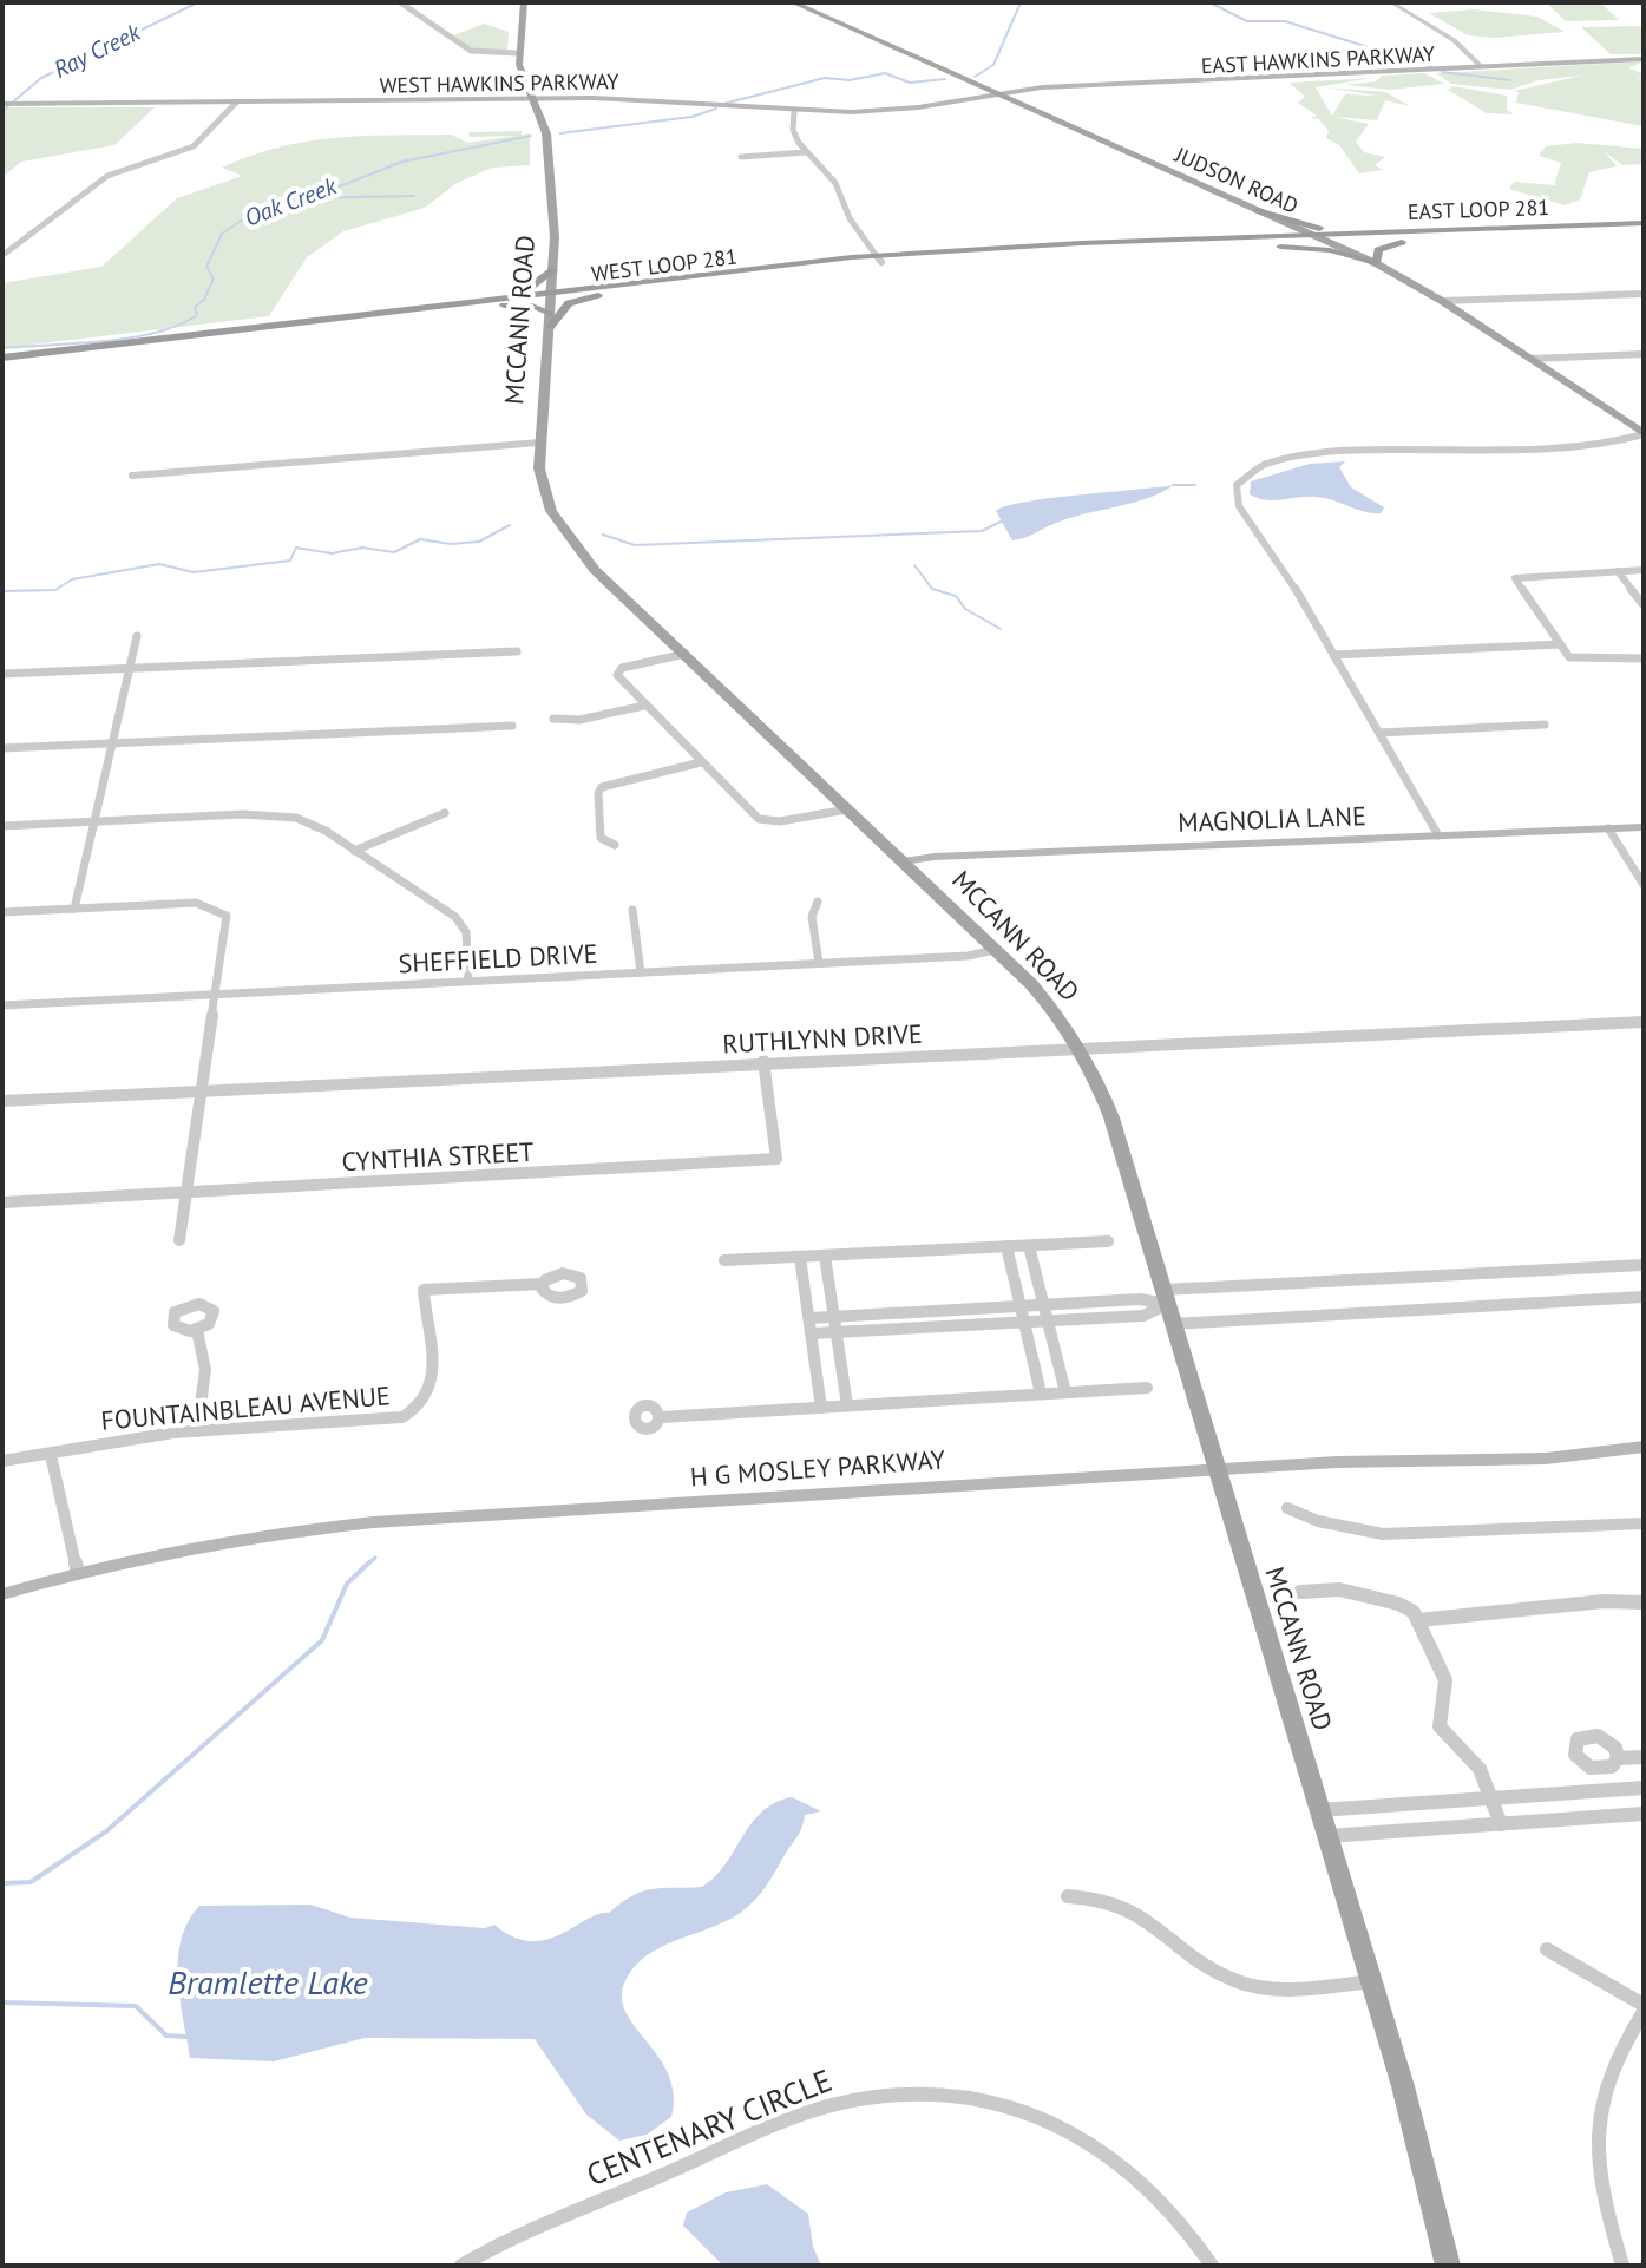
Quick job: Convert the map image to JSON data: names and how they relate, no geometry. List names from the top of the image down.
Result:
{
  "streets": {
    "highway": ["EAST LOOP 281", "WEST LOOP 281"],
    "main road": [
      "EAST HAWKINS PARKWAY",
      "WEST HAWKINS PARKWAY",
      "JUDSON ROAD",
      "MCCANN ROAD",
      "MAGNOLIA LANE",
      "H G MOSLEY PARKWAY"
    ],
    "street": [
      "SHEFFIELD DRIVE",
      "RUTHLYNN DRIVE",
      "CYNTHIA STREET",
      "FOUNTAINBLEAU AVENUE",
      "CENTENARY CIRCLE"
    ]
  },
  "crossings": [
    ["EAST HAWKINS PARKWAY", "WEST HAWKINS PARKWAY"],
    ["EAST HAWKINS PARKWAY", "JUDSON ROAD"],
    ["WEST HAWKINS PARKWAY", "JUDSON ROAD"],
    ["WEST HAWKINS PARKWAY", "MCCANN ROAD"],
    ["JUDSON ROAD", "EAST LOOP 281"],
    ["JUDSON ROAD", "WEST LOOP 281"],
    ["EAST LOOP 281", "WEST LOOP 281"],
    ["WEST LOOP 281", "MCCANN ROAD"],
    ["MCCANN ROAD", "MAGNOLIA LANE"],
    ["MCCANN ROAD", "SHEFFIELD DRIVE"],
    ["MCCANN ROAD", "RUTHLYNN DRIVE"],
    ["MCCANN ROAD", "H G MOSLEY PARKWAY"],
    ["RUTHLYNN DRIVE", "CYNTHIA STREET"]
  ],
  "water": ["Ray Creek", "Oak Creek", "Bramlette Lake"]
}
